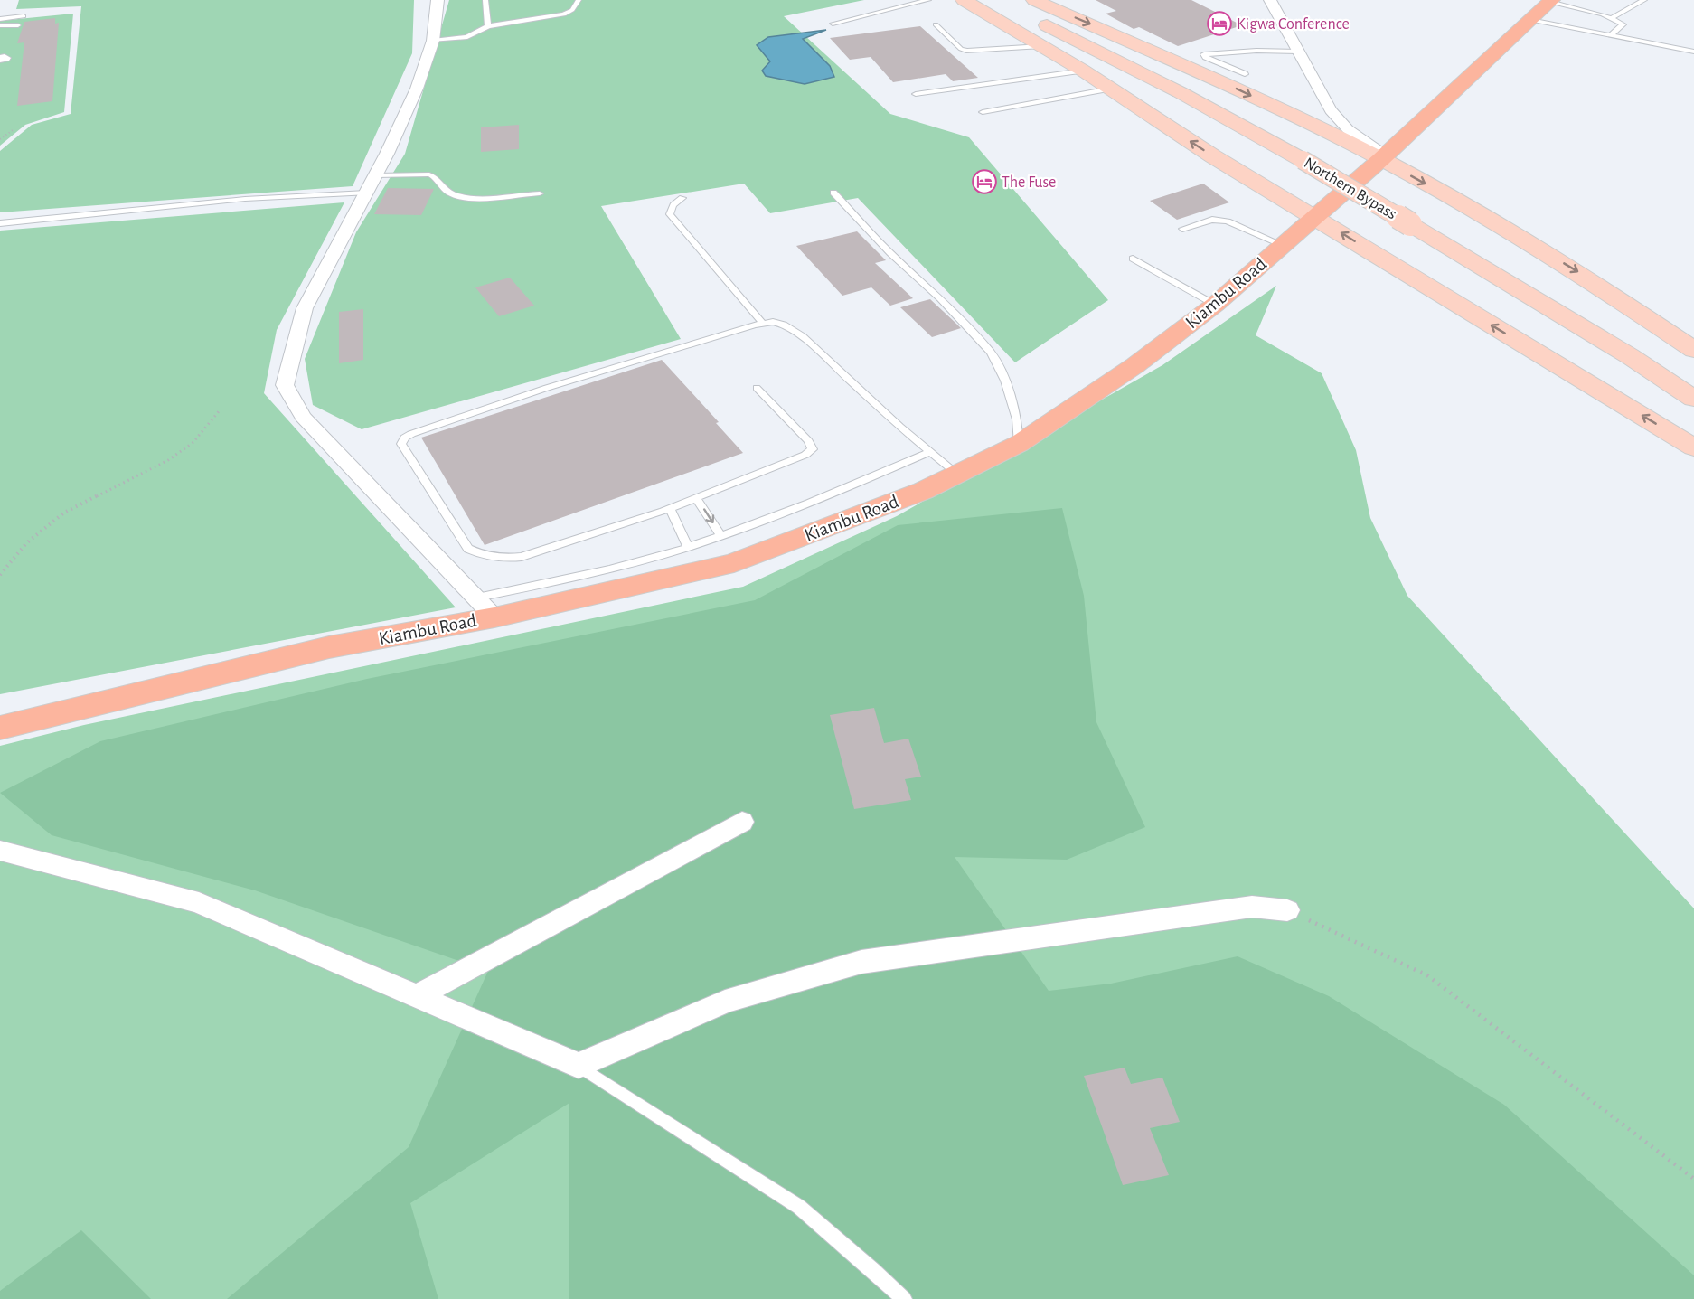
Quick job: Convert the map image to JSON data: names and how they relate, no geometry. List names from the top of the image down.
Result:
{
  "streets": {
    "highway": ["Kiambu Road"],
    "main road": ["Northern Bypass"]
  },
  "places": {
    "hotel": ["Kigwa Conference", "The Fuse"]
  }
}
